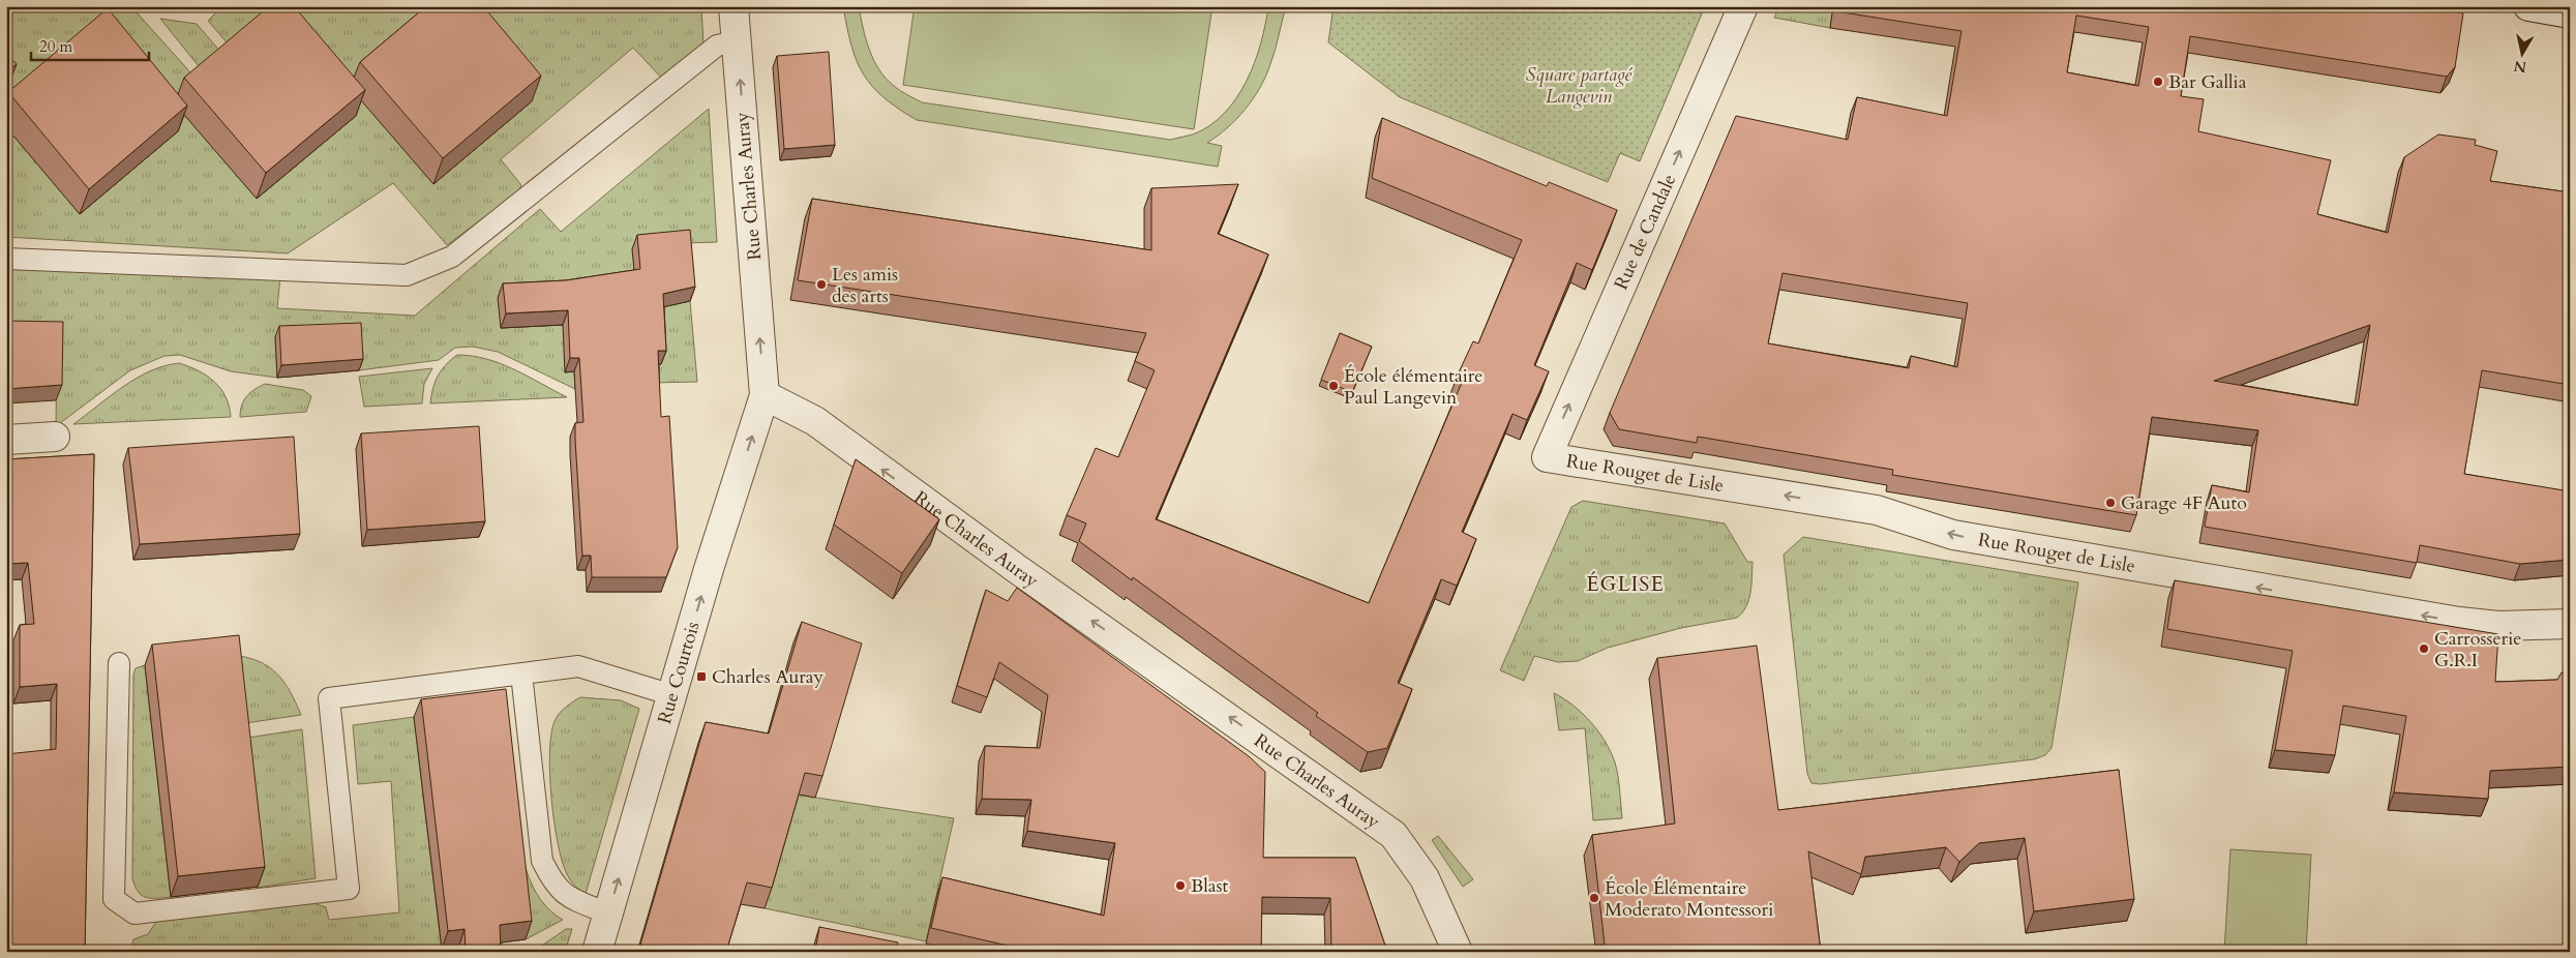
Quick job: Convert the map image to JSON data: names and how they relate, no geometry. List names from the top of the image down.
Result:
{
  "streets": {
    "street": [
      "Rue Charles Auray",
      "Rue de Candale",
      "Rue Rouget de Lisle",
      "Rue Courtois"
    ]
  },
  "crossings": [
    ["Rue Charles Auray", "Rue Courtois"],
    ["Rue de Candale", "Rue Rouget de Lisle"]
  ],
  "one_way": [
    "Rue Charles Auray",
    "Rue de Candale",
    "Rue Rouget de Lisle",
    "Rue Courtois"
  ],
  "districts": ["ÉGLISE"],
  "parks": ["Square partagé Langevin"],
  "places": {
    "other": [
      "Bar Gallia",
      "Les amis des arts",
      "École élémentaire Paul Langevin",
      "Garage 4F Auto",
      "Carrosserie G.R.I",
      "Blast",
      "École Élémentaire Moderato Montessori"
    ],
    "transit": ["Charles Auray"]
  },
  "scale_bar": "20 m",
  "north": "bottom"
}
